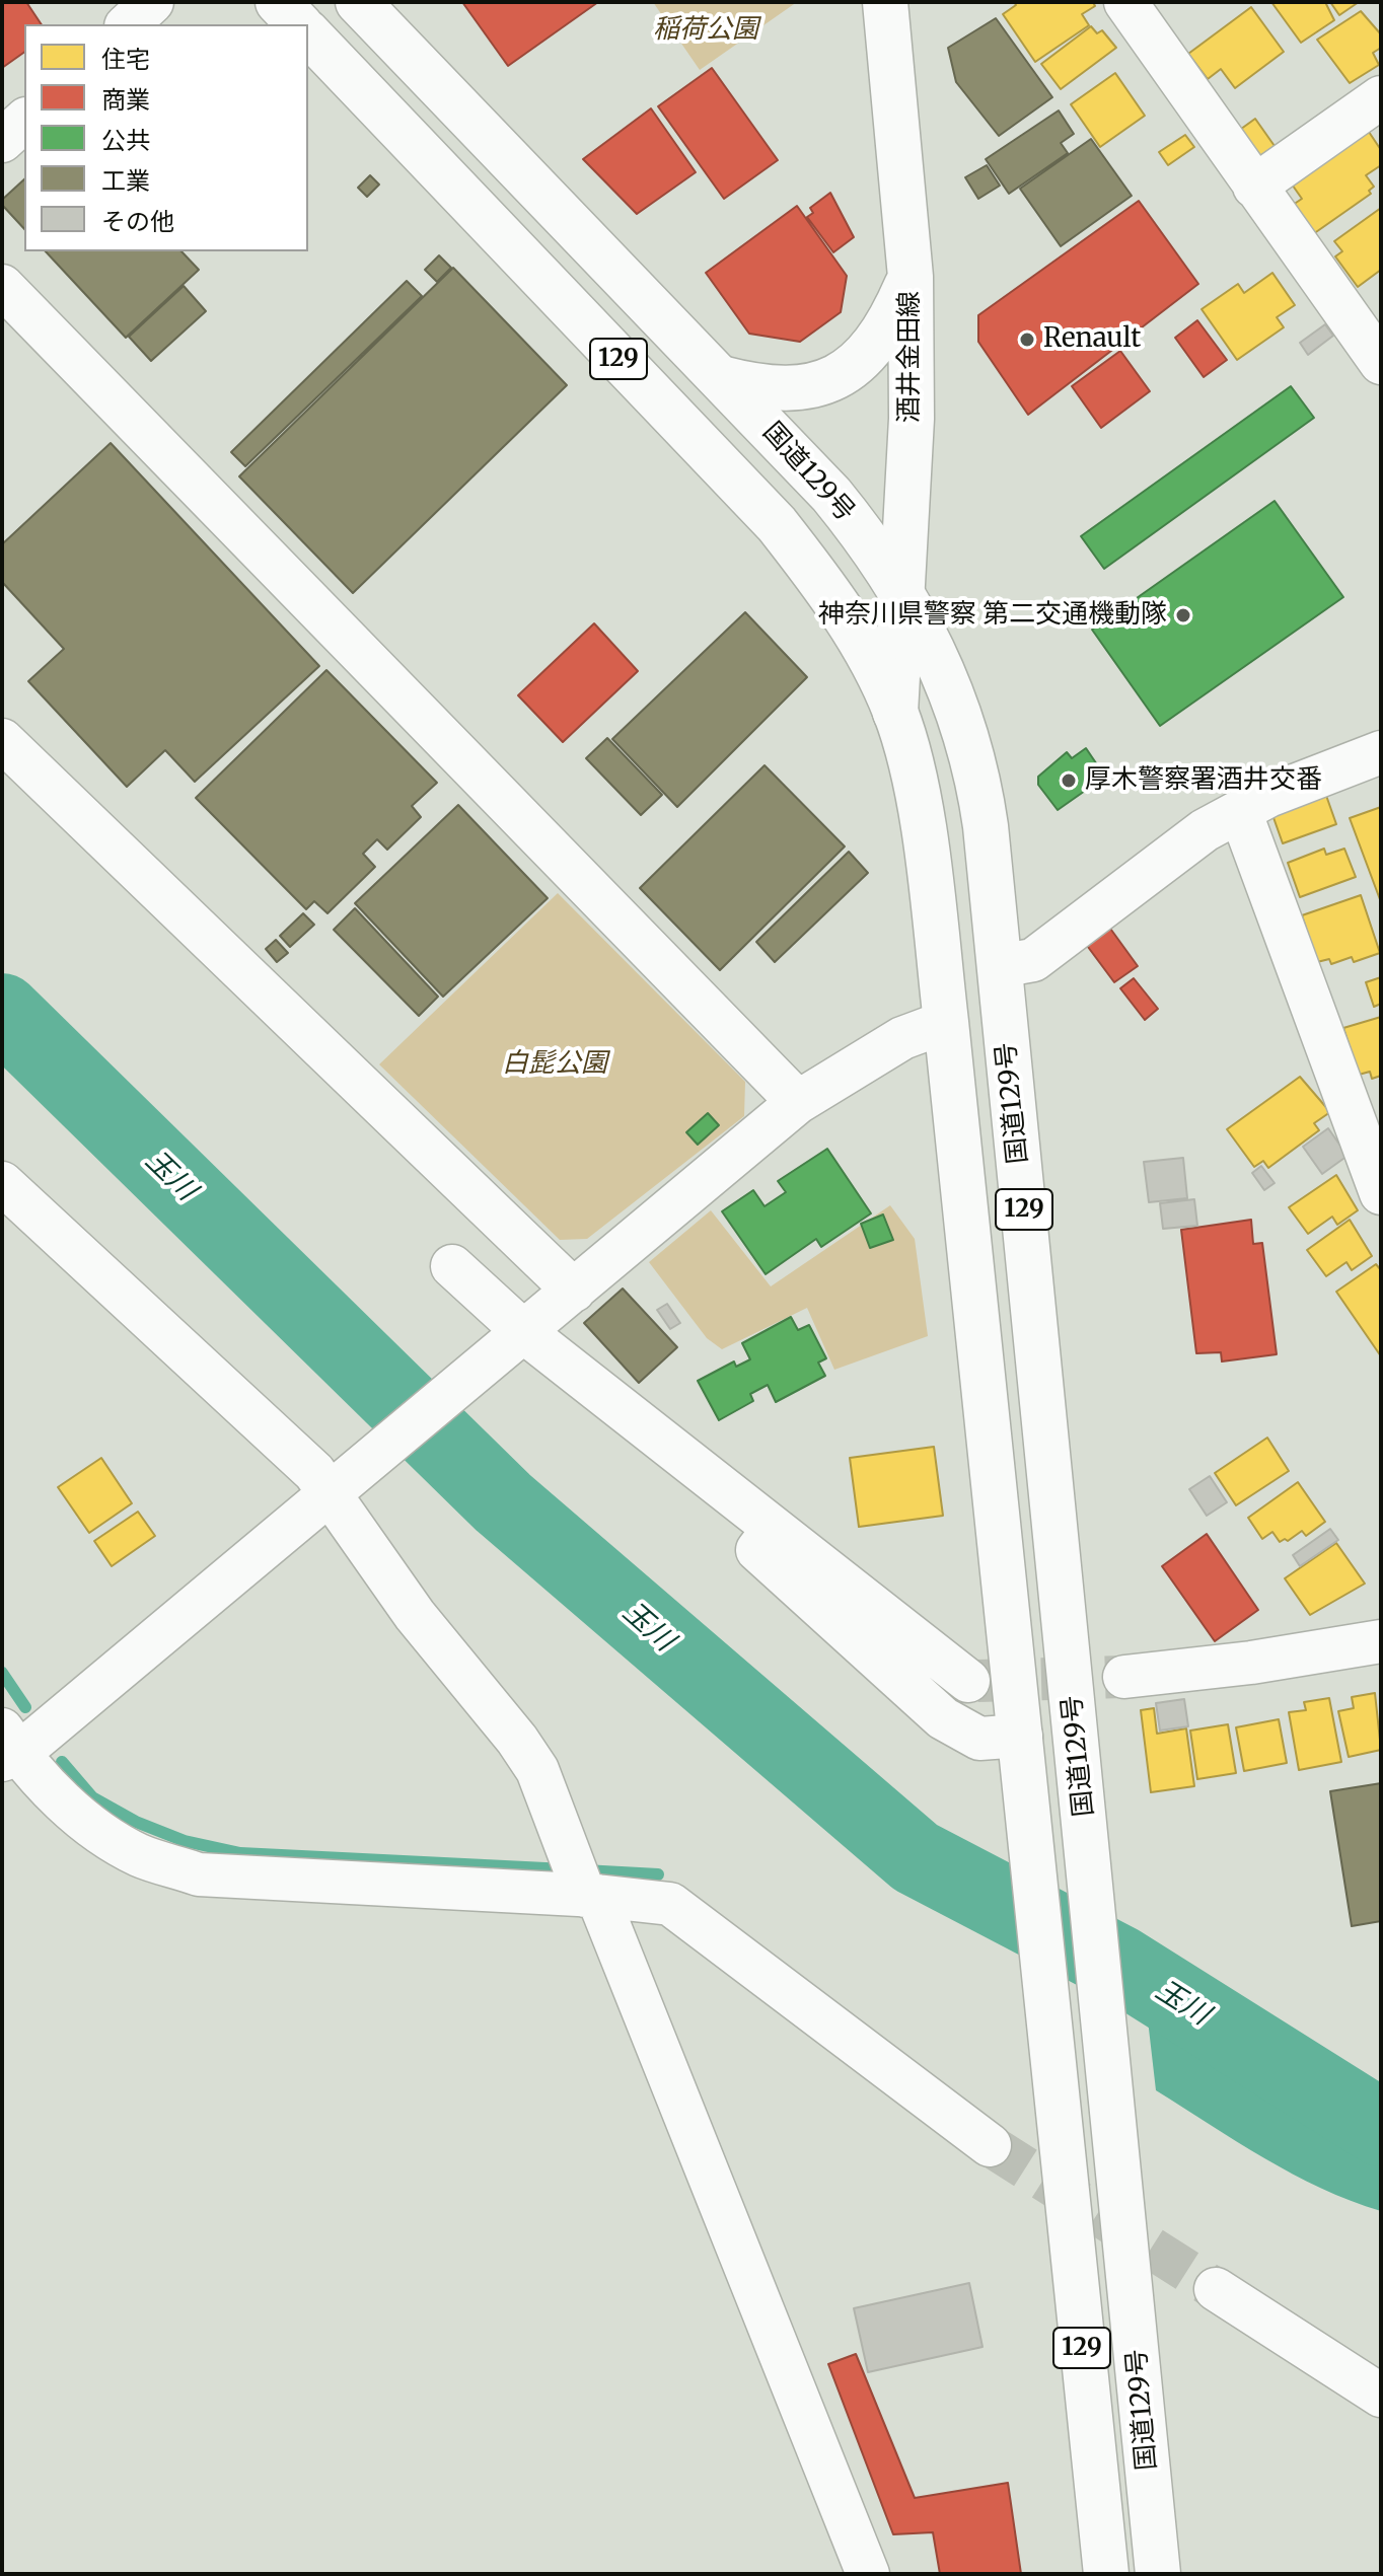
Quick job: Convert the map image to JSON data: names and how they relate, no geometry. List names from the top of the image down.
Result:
{
  "streets": {
    "main road": ["酒井金田線", "129", "国道129号"]
  },
  "crossings": [
    ["酒井金田線", "国道129号"]
  ],
  "water": ["玉川"],
  "parks": ["稲荷公園", "白髭公園"],
  "places": ["Renault", "神奈川県警察 第二交通機動隊", "厚木警察署酒井交番"],
  "legend": [
    "住宅",
    "商業",
    "公共",
    "工業",
    "その他"
  ]
}
